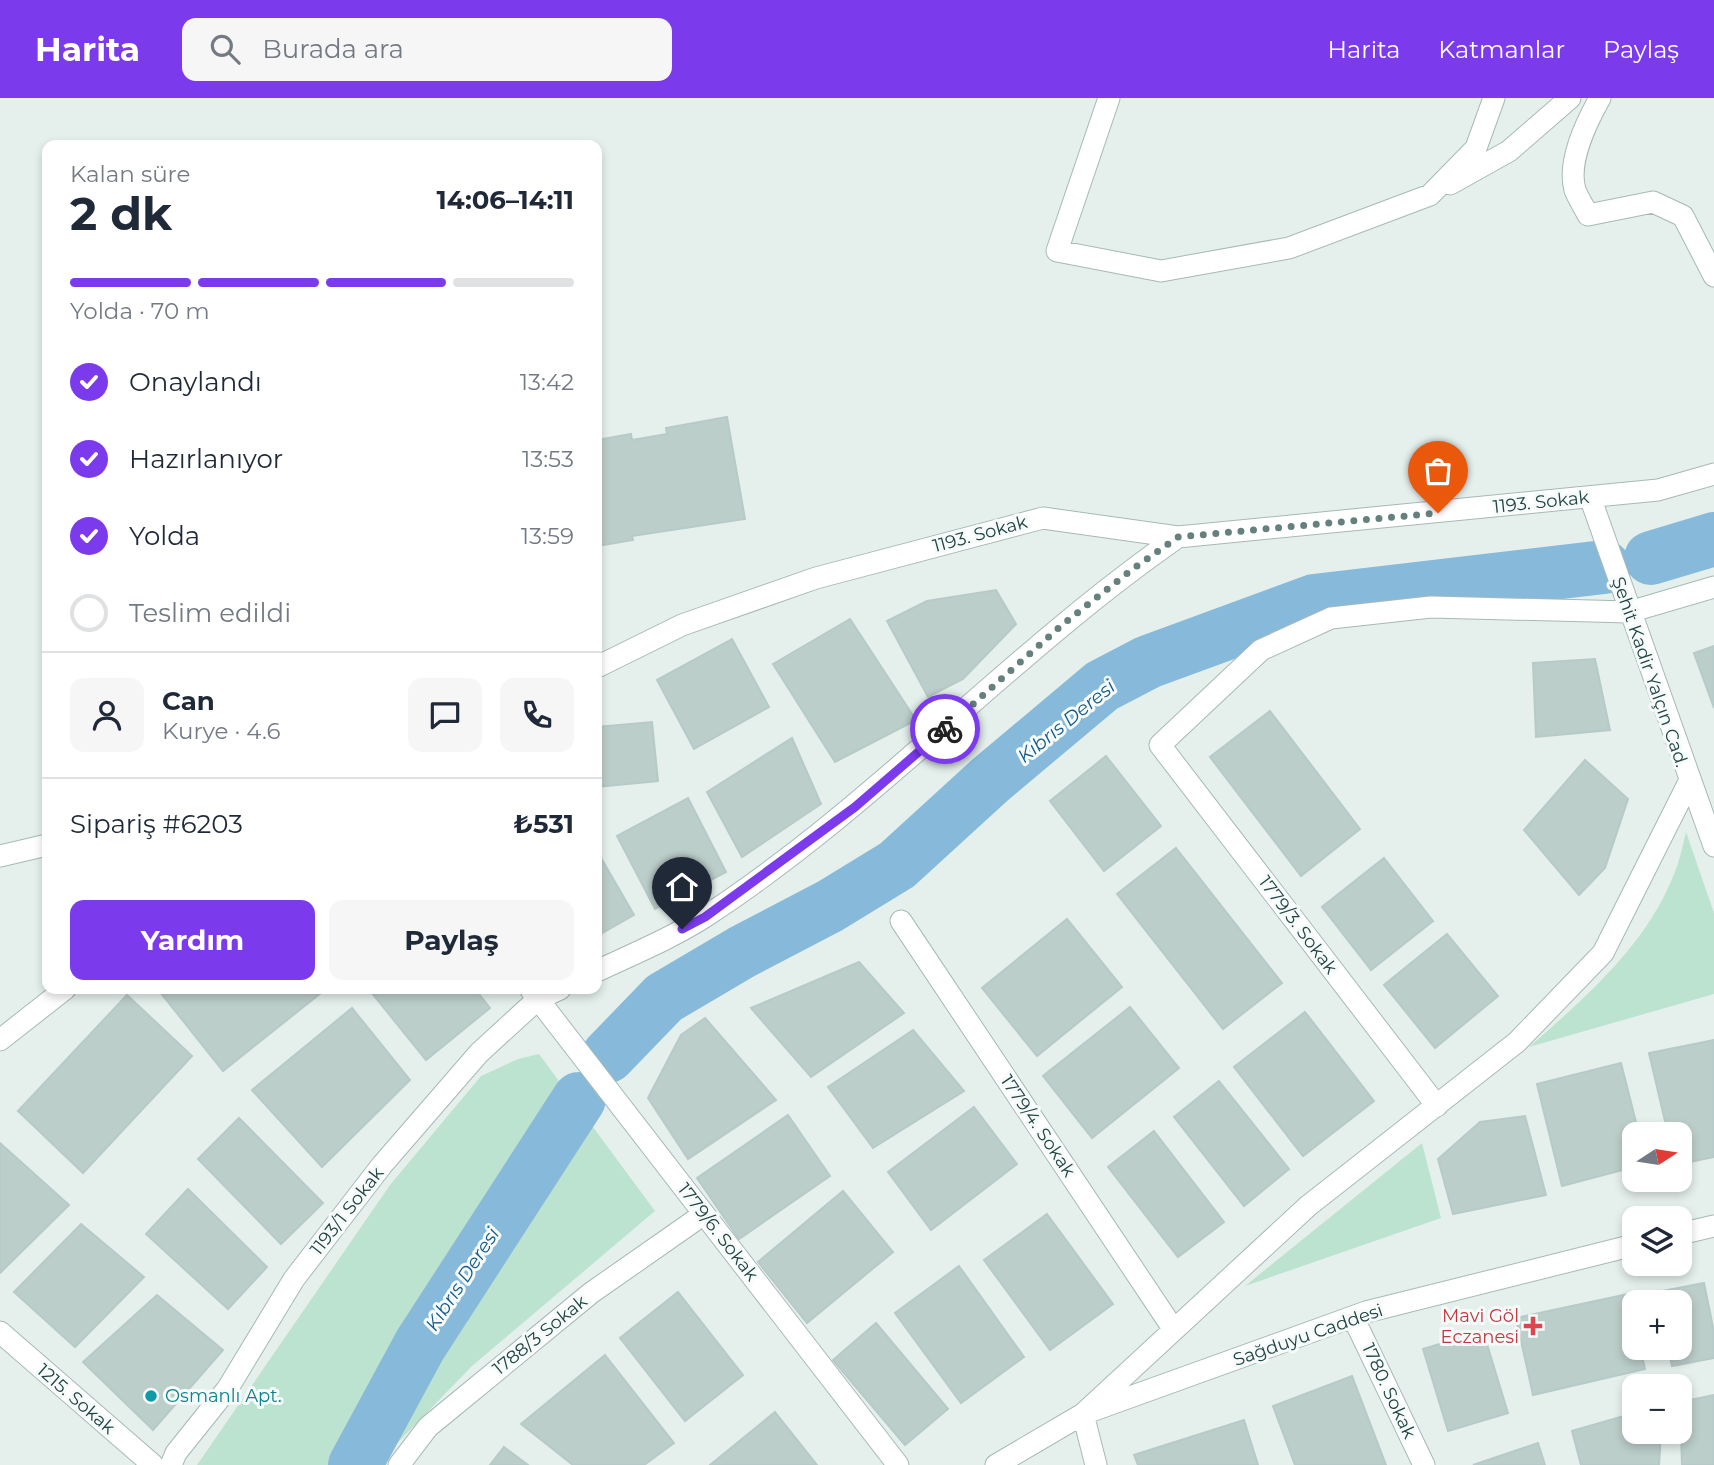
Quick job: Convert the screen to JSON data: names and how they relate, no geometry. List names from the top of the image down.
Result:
{
  "streets": {
    "street": [
      "1193. Sokak",
      "Şehit Kadir Yalçın Cad.",
      "1779/3. Sokak",
      "1779/4. Sokak",
      "1193/1 Sokak",
      "1779/6. Sokak",
      "1788/3 Sokak",
      "Sağduyu Caddesi",
      "1780. Sokak",
      "1215. Sokak"
    ]
  },
  "crossings": [
    ["1193. Sokak", "Şehit Kadir Yalçın Cad."],
    ["Şehit Kadir Yalçın Cad.", "1779/3. Sokak"],
    ["1193/1 Sokak", "1779/6. Sokak"],
    ["Sağduyu Caddesi", "1780. Sokak"]
  ],
  "water": ["Kıbrıs Deresi"],
  "places": {
    "health": ["Mavi Göl Eczanesi"],
    "other": ["Osmanlı Apt."]
  },
  "north": "right",
  "page": {
    "header": "Harita",
    "search": "Burada ara",
    "nav": ["Harita", "Katmanlar", "Paylaş"],
    "heading": ["2 dk", "Kalan süre", "14:06–14:11"],
    "panel": [
      "Can",
      "Kurye · 4.6",
      "Sipariş #6203",
      "₺531"
    ],
    "bar": "Yolda · 70 m",
    "list": [
      ["Onaylandı", "13:42"],
      ["Hazırlanıyor", "13:53"],
      ["Yolda", "13:59"],
      "Teslim edildi"
    ],
    "buttons": ["Yardım", "Paylaş"],
    "map_buttons": ["+", "−"]
  }
}
